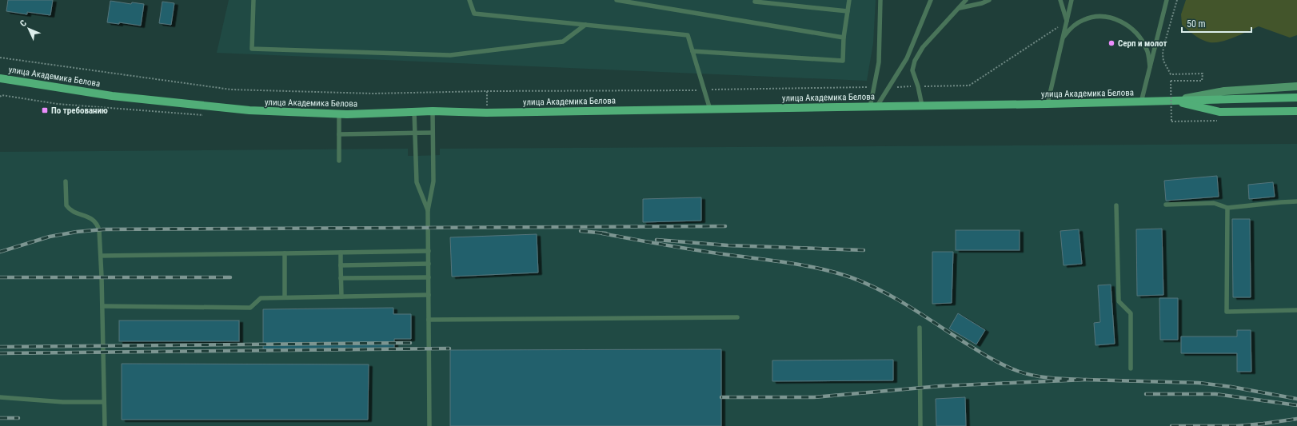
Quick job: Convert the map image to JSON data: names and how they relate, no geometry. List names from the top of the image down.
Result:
{
  "streets": {
    "main road": ["улица Академика Белова"]
  },
  "places": {
    "other": ["Серп и молот"],
    "transit": ["По требованию"]
  },
  "scale_bar": "50 m",
  "north": "top left"
}
